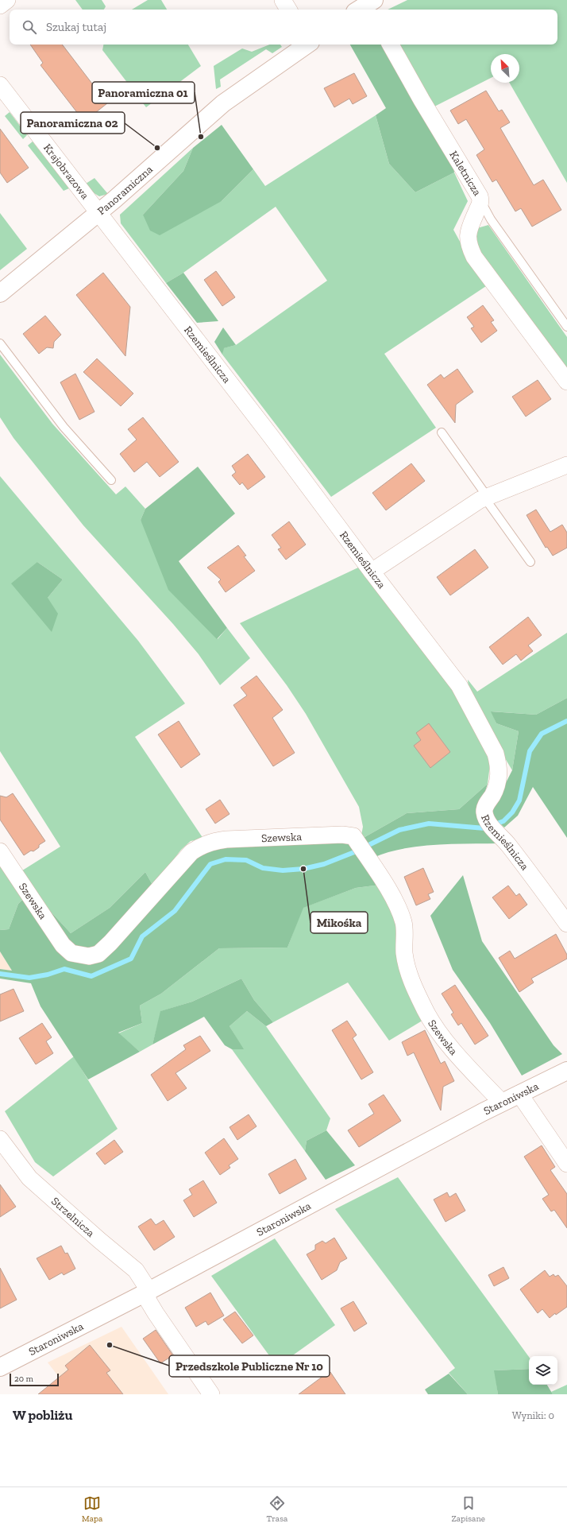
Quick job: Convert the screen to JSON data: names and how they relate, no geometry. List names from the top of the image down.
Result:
{
  "streets": {
    "street": [
      "Krajobrazowa",
      "Kaletnicza",
      "Panoramiczna",
      "Rzemieślnicza",
      "Szewska",
      "Staroniwska",
      "Strzelnicza"
    ]
  },
  "crossings": [
    ["Krajobrazowa", "Panoramiczna"],
    ["Krajobrazowa", "Rzemieślnicza"],
    ["Panoramiczna", "Rzemieślnicza"],
    ["Szewska", "Staroniwska"],
    ["Staroniwska", "Strzelnicza"]
  ],
  "places": [
    "Panoramiczna 01",
    "Panoramiczna 02",
    "Mikośka",
    "Przedszkole Publiczne Nr 10"
  ],
  "scale_bar": "20 m",
  "north": "top left",
  "page": {
    "search": "Szukaj tutaj",
    "scale": "20 m",
    "heading": ["W pobliżu", "Wyniki: 0"],
    "nav": ["Mapa", "Trasa", "Zapisane"]
  }
}
